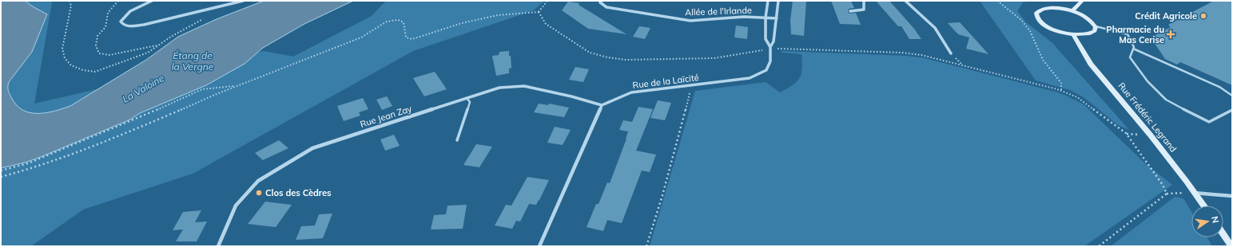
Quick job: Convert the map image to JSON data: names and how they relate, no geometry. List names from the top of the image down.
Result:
{
  "streets": {
    "main road": ["Rue Frédéric Legrand"],
    "street": ["Allée de l'Irlande", "Rue de la Laïcité", "Rue Jean Zay"]
  },
  "crossings": [
    ["Rue de la Laïcité", "Rue Jean Zay"]
  ],
  "water": ["Étang de la Vergne", "La Valoine"],
  "places": {
    "other": ["Crédit Agricole", "Clos des Cèdres"],
    "health": ["Pharmacie du Mas Cerise"]
  },
  "north": "right"
}
